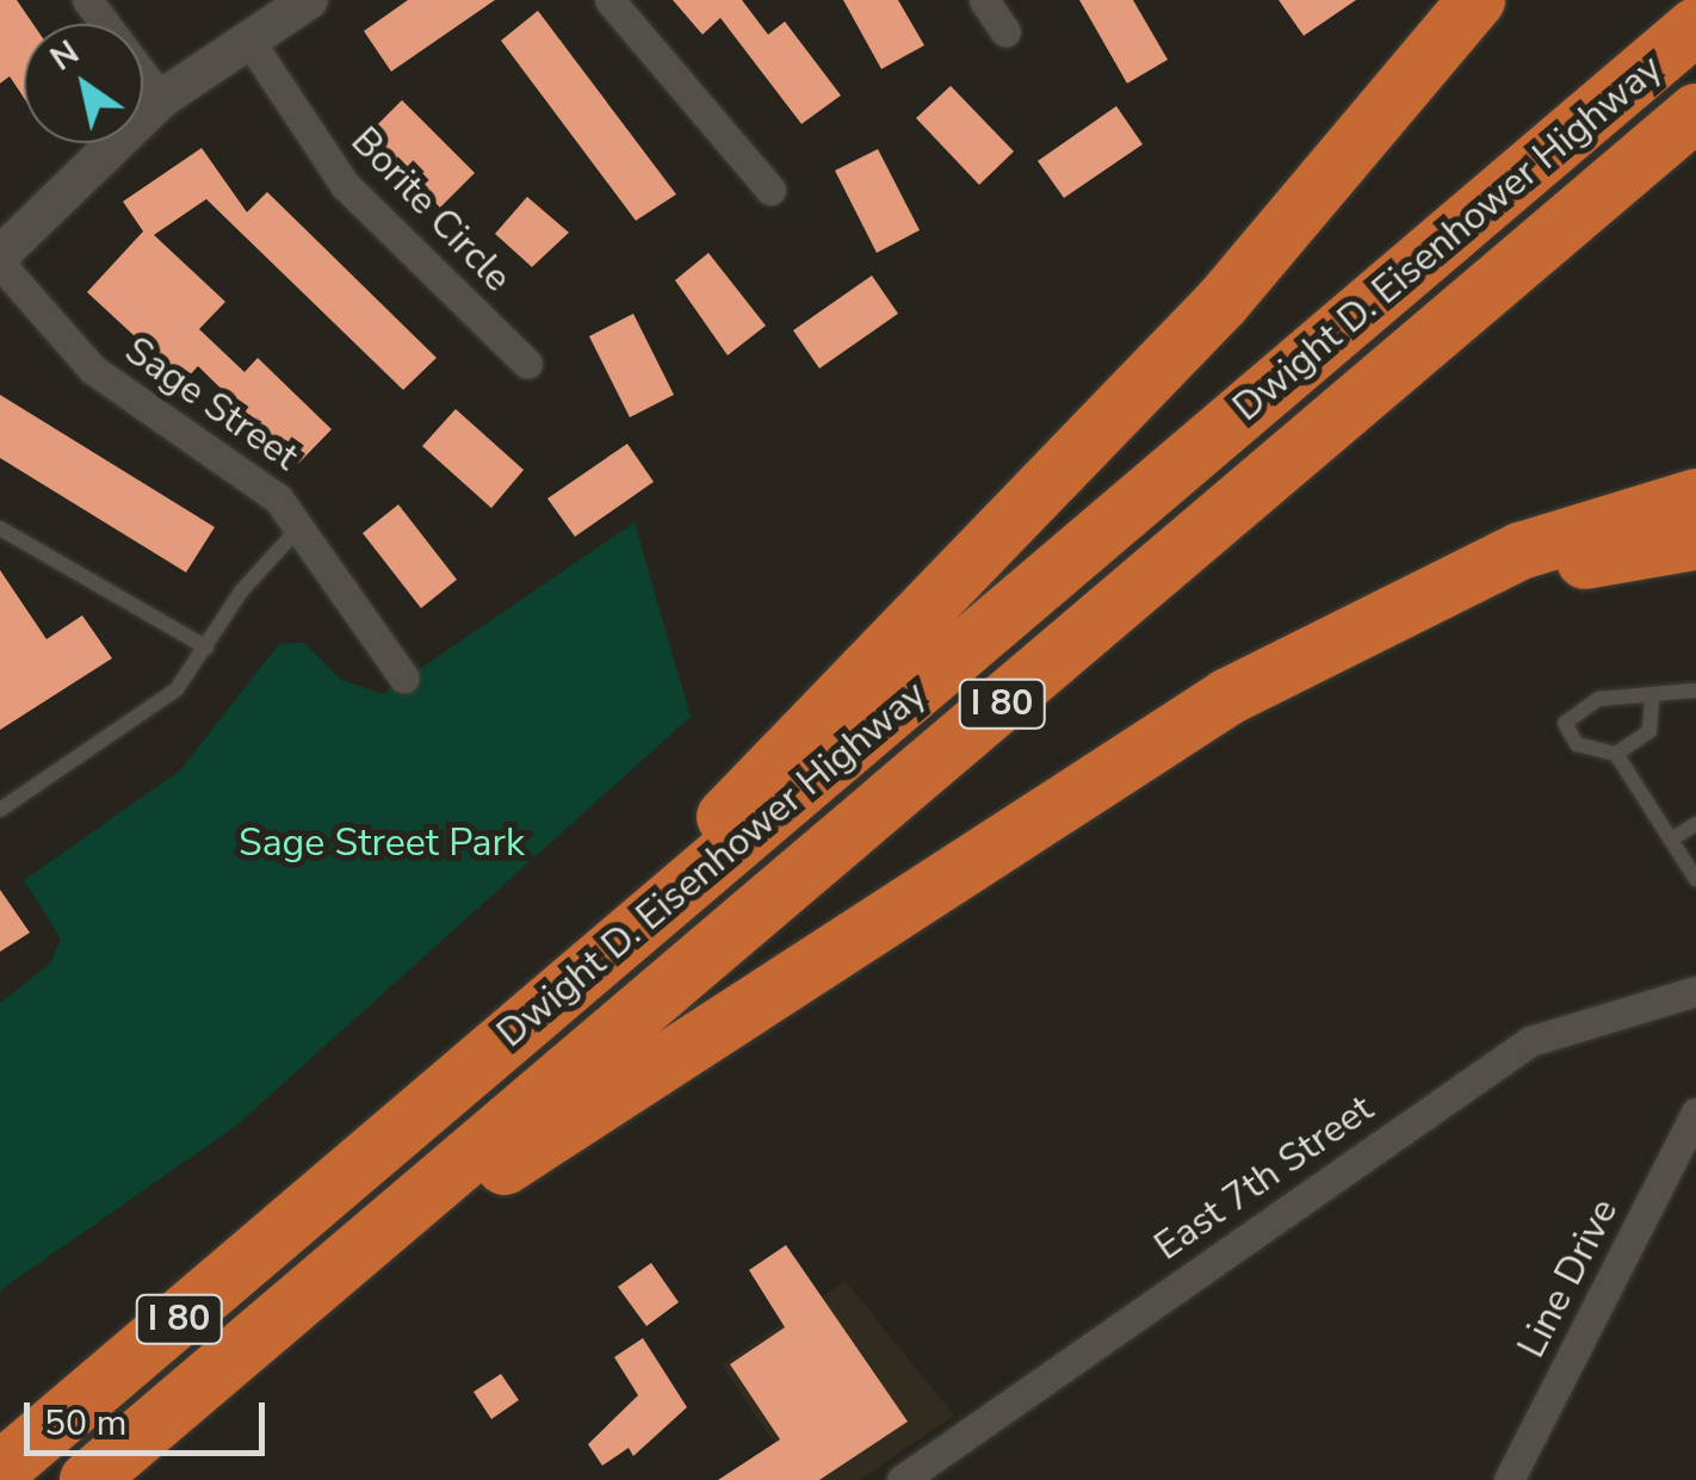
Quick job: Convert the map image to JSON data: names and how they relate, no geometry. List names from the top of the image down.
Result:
{
  "streets": {
    "highway": ["Dwight D. Eisenhower Highway", "I 80"],
    "street": [
      "Borite Circle",
      "Sage Street",
      "East 7th Street",
      "Line Drive"
    ]
  },
  "parks": ["Sage Street Park"],
  "scale_bar": "50 m",
  "north": "top left"
}
